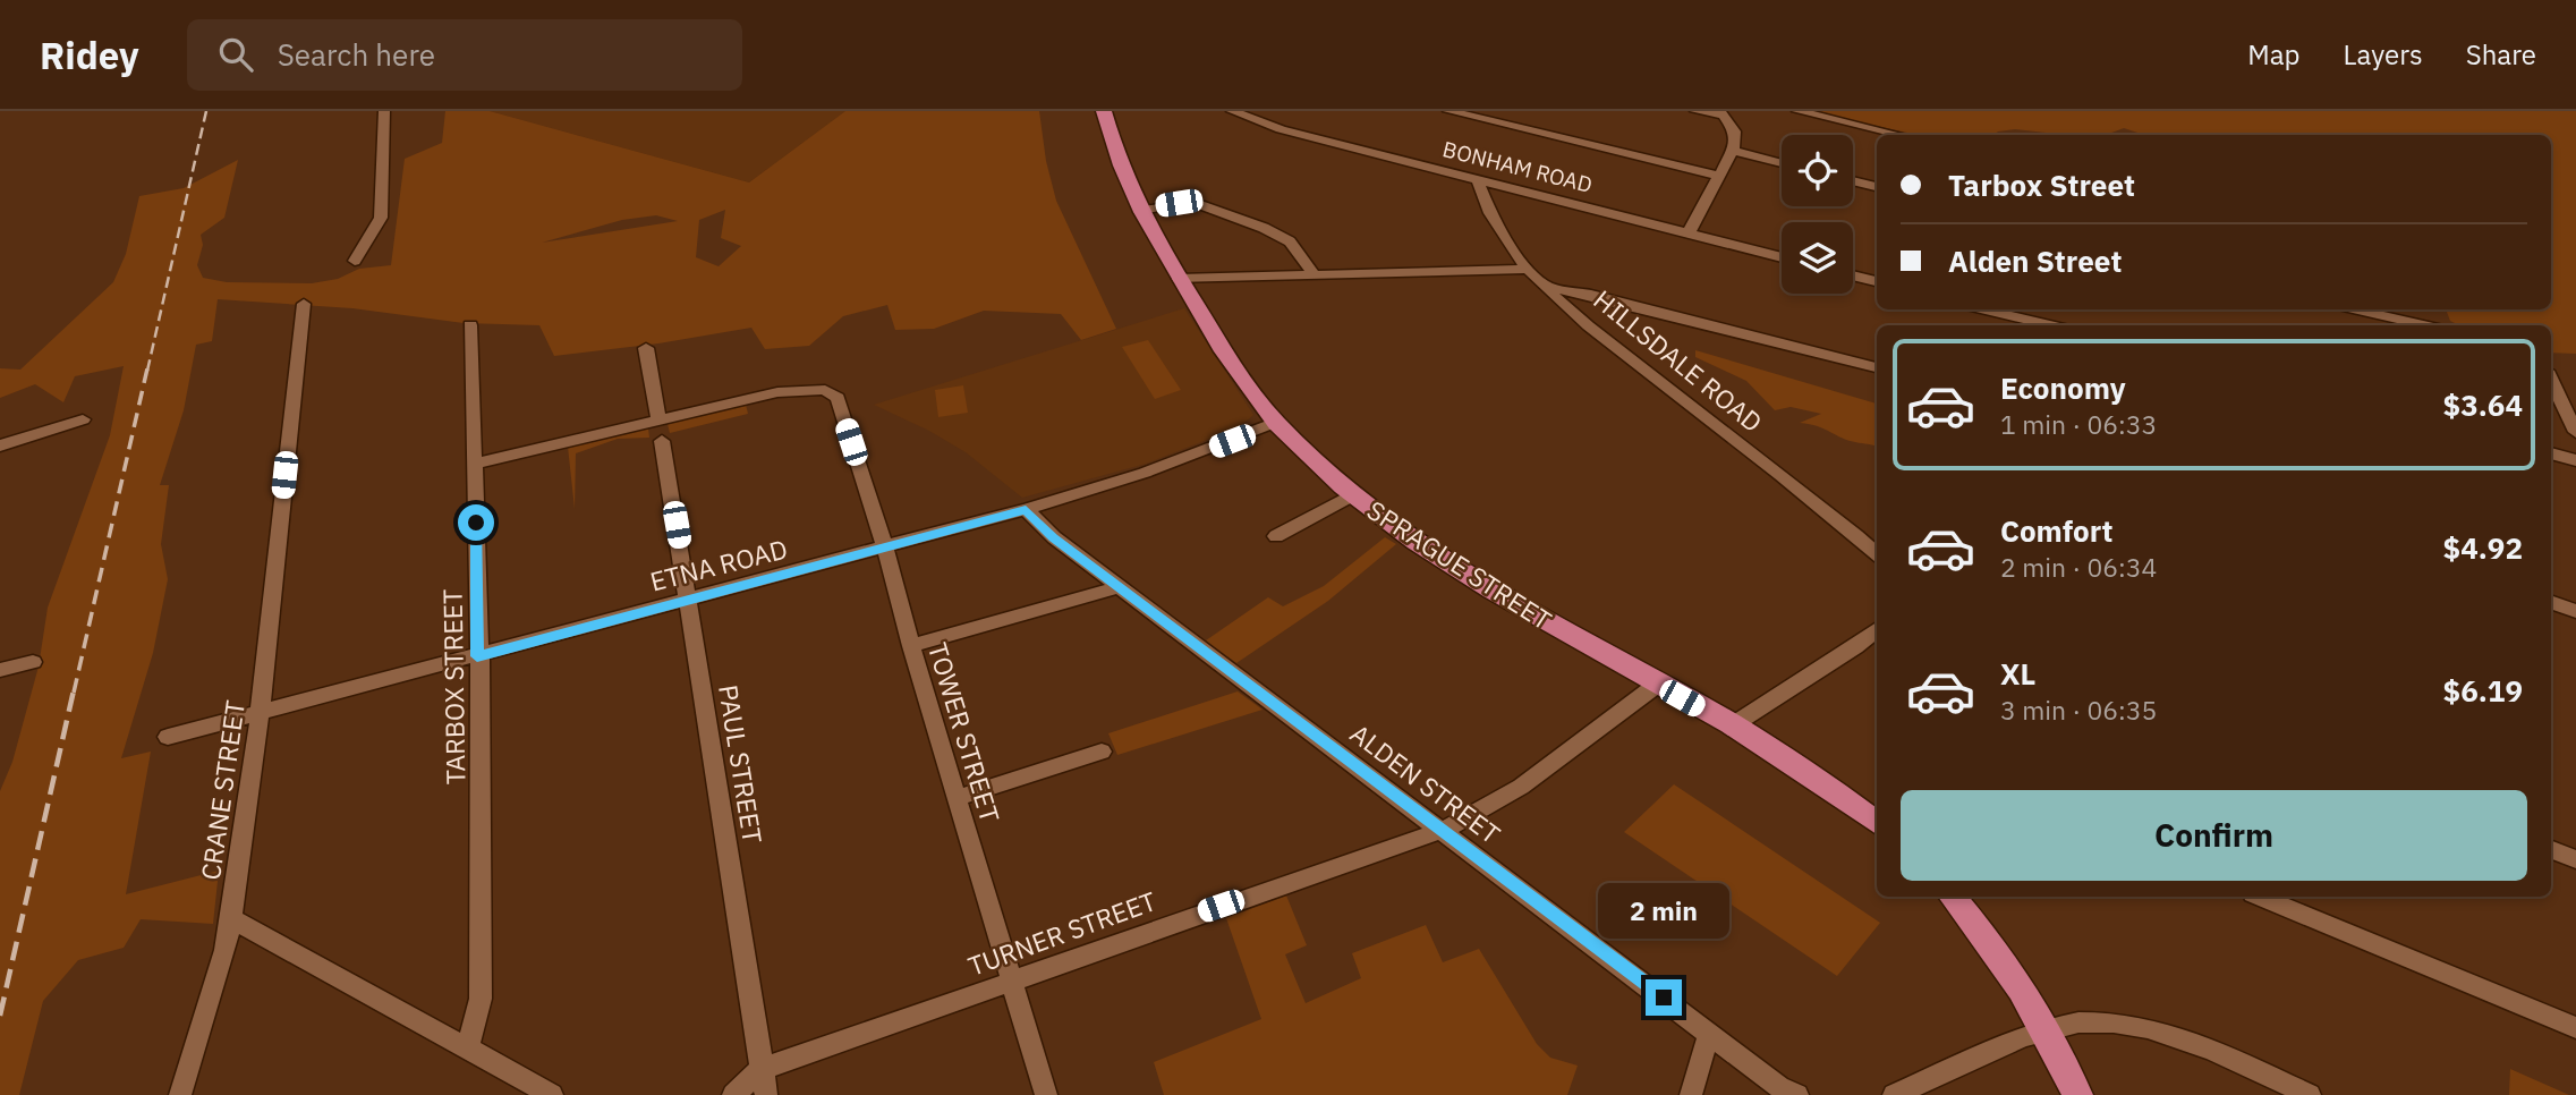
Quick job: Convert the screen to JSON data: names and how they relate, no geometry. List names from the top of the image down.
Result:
{
  "streets": {
    "main road": ["SPRAGUE STREET"],
    "street": [
      "BONHAM ROAD",
      "HILLSDALE ROAD",
      "ETNA ROAD",
      "TARBOX STREET",
      "TOWER STREET",
      "PAUL STREET",
      "ALDEN STREET",
      "CRANE STREET",
      "TURNER STREET"
    ]
  },
  "crossings": [
    ["BONHAM ROAD", "HILLSDALE ROAD"],
    ["ETNA ROAD", "SPRAGUE STREET"],
    ["ETNA ROAD", "TARBOX STREET"],
    ["ETNA ROAD", "TOWER STREET"],
    ["ETNA ROAD", "PAUL STREET"],
    ["ETNA ROAD", "ALDEN STREET"],
    ["ETNA ROAD", "CRANE STREET"],
    ["SPRAGUE STREET", "TURNER STREET"],
    ["TARBOX STREET", "CRANE STREET"],
    ["TOWER STREET", "PAUL STREET"],
    ["TOWER STREET", "TURNER STREET"],
    ["PAUL STREET", "TURNER STREET"],
    ["ALDEN STREET", "TURNER STREET"]
  ],
  "page": {
    "header": "Ridey",
    "search": "Search here",
    "nav": ["Map", "Layers", "Share"],
    "banner": ["Tarbox Street", "Alden Street"],
    "list": [
      {
        "name": "Economy",
        "note": "1 min · 06:33",
        "value": "$3.64"
      },
      {
        "name": "Comfort",
        "note": "2 min · 06:34",
        "value": "$4.92"
      },
      {
        "name": "XL",
        "note": "3 min · 06:35",
        "value": "$6.19"
      }
    ],
    "buttons": "Confirm",
    "bubble": "2 min"
  }
}
